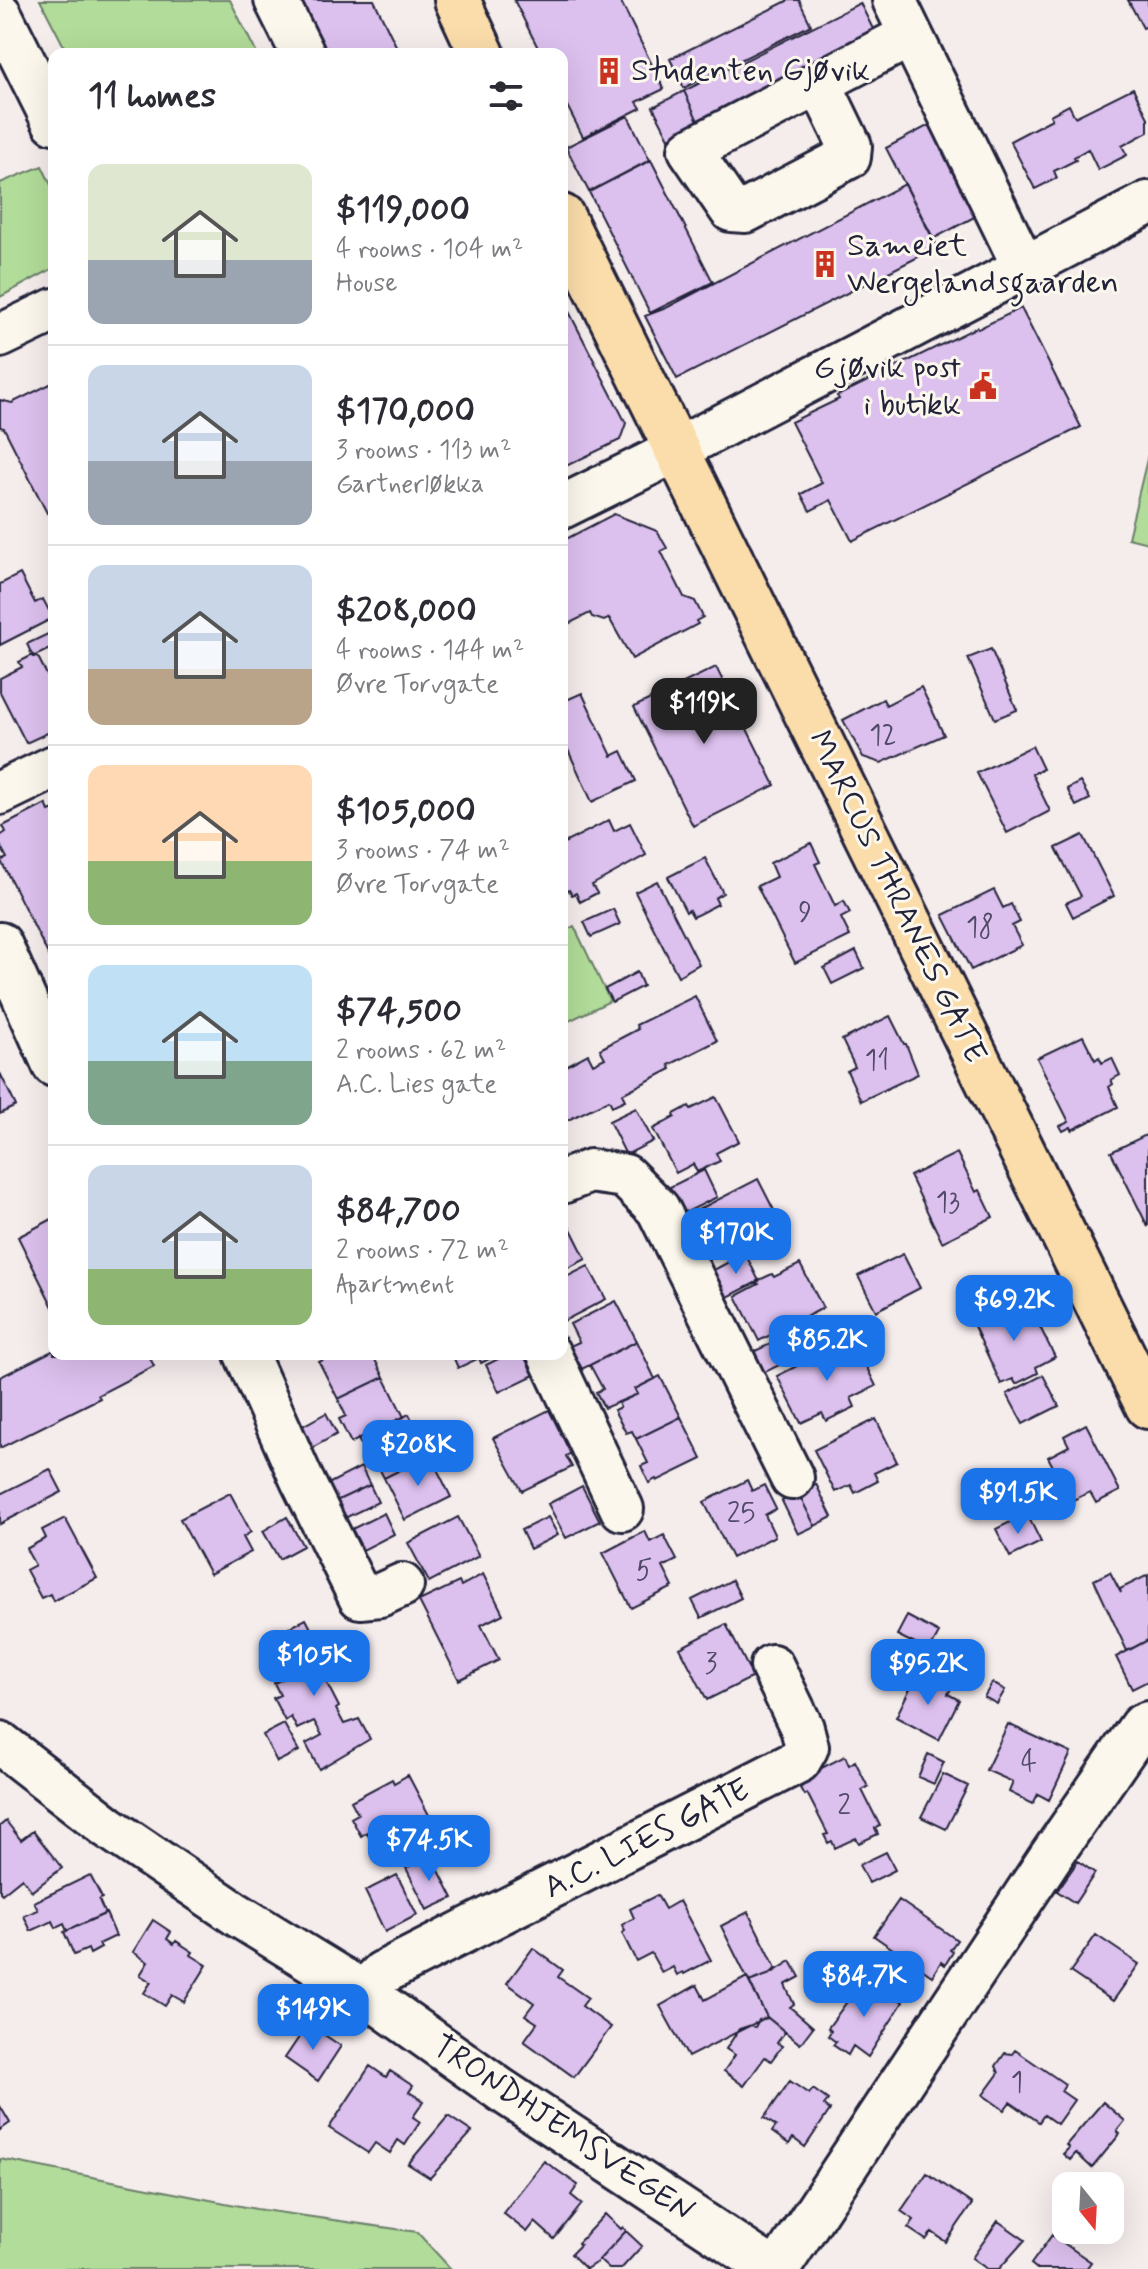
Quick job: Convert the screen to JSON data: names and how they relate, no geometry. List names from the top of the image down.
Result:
{
  "streets": {
    "main road": ["MARCUS THRANES GATE"],
    "street": ["A.C. LIES GATE", "TRONDHJEMSVEGEN"]
  },
  "crossings": [
    ["A.C. LIES GATE", "TRONDHJEMSVEGEN"]
  ],
  "places": {
    "building": ["Studenten Gjøvik", "Sameiet Wergelandsgaarden"],
    "public building": ["Gjøvik post i butikk"]
  },
  "house_numbers": [
    "12",
    "9",
    "18",
    "11",
    "13",
    "25",
    "5",
    "3",
    "4",
    "2",
    "1"
  ],
  "north": "bottom",
  "page": {
    "heading": "11 homes",
    "list": [
      {
        "name": "$119,000",
        "note": "4 rooms · 104 m² · House"
      },
      {
        "name": "$170,000",
        "note": "3 rooms · 113 m² · Gartnerløkka"
      },
      {
        "name": "$208,000",
        "note": "4 rooms · 144 m² · Øvre Torvgate"
      },
      {
        "name": "$105,000",
        "note": "3 rooms · 74 m² · Øvre Torvgate"
      },
      {
        "name": "$74,500",
        "note": "2 rooms · 62 m² · A.C. Lies gate"
      },
      {
        "name": "$84,700",
        "note": "2 rooms · 72 m² · Apartment"
      }
    ],
    "price": [
      "$119K",
      "$170K",
      "$69.2K",
      "$85.2K",
      "$208K",
      "$91.5K",
      "$105K",
      "$95.2K",
      "$74.5K",
      "$84.7K",
      "$149K"
    ]
  }
}
